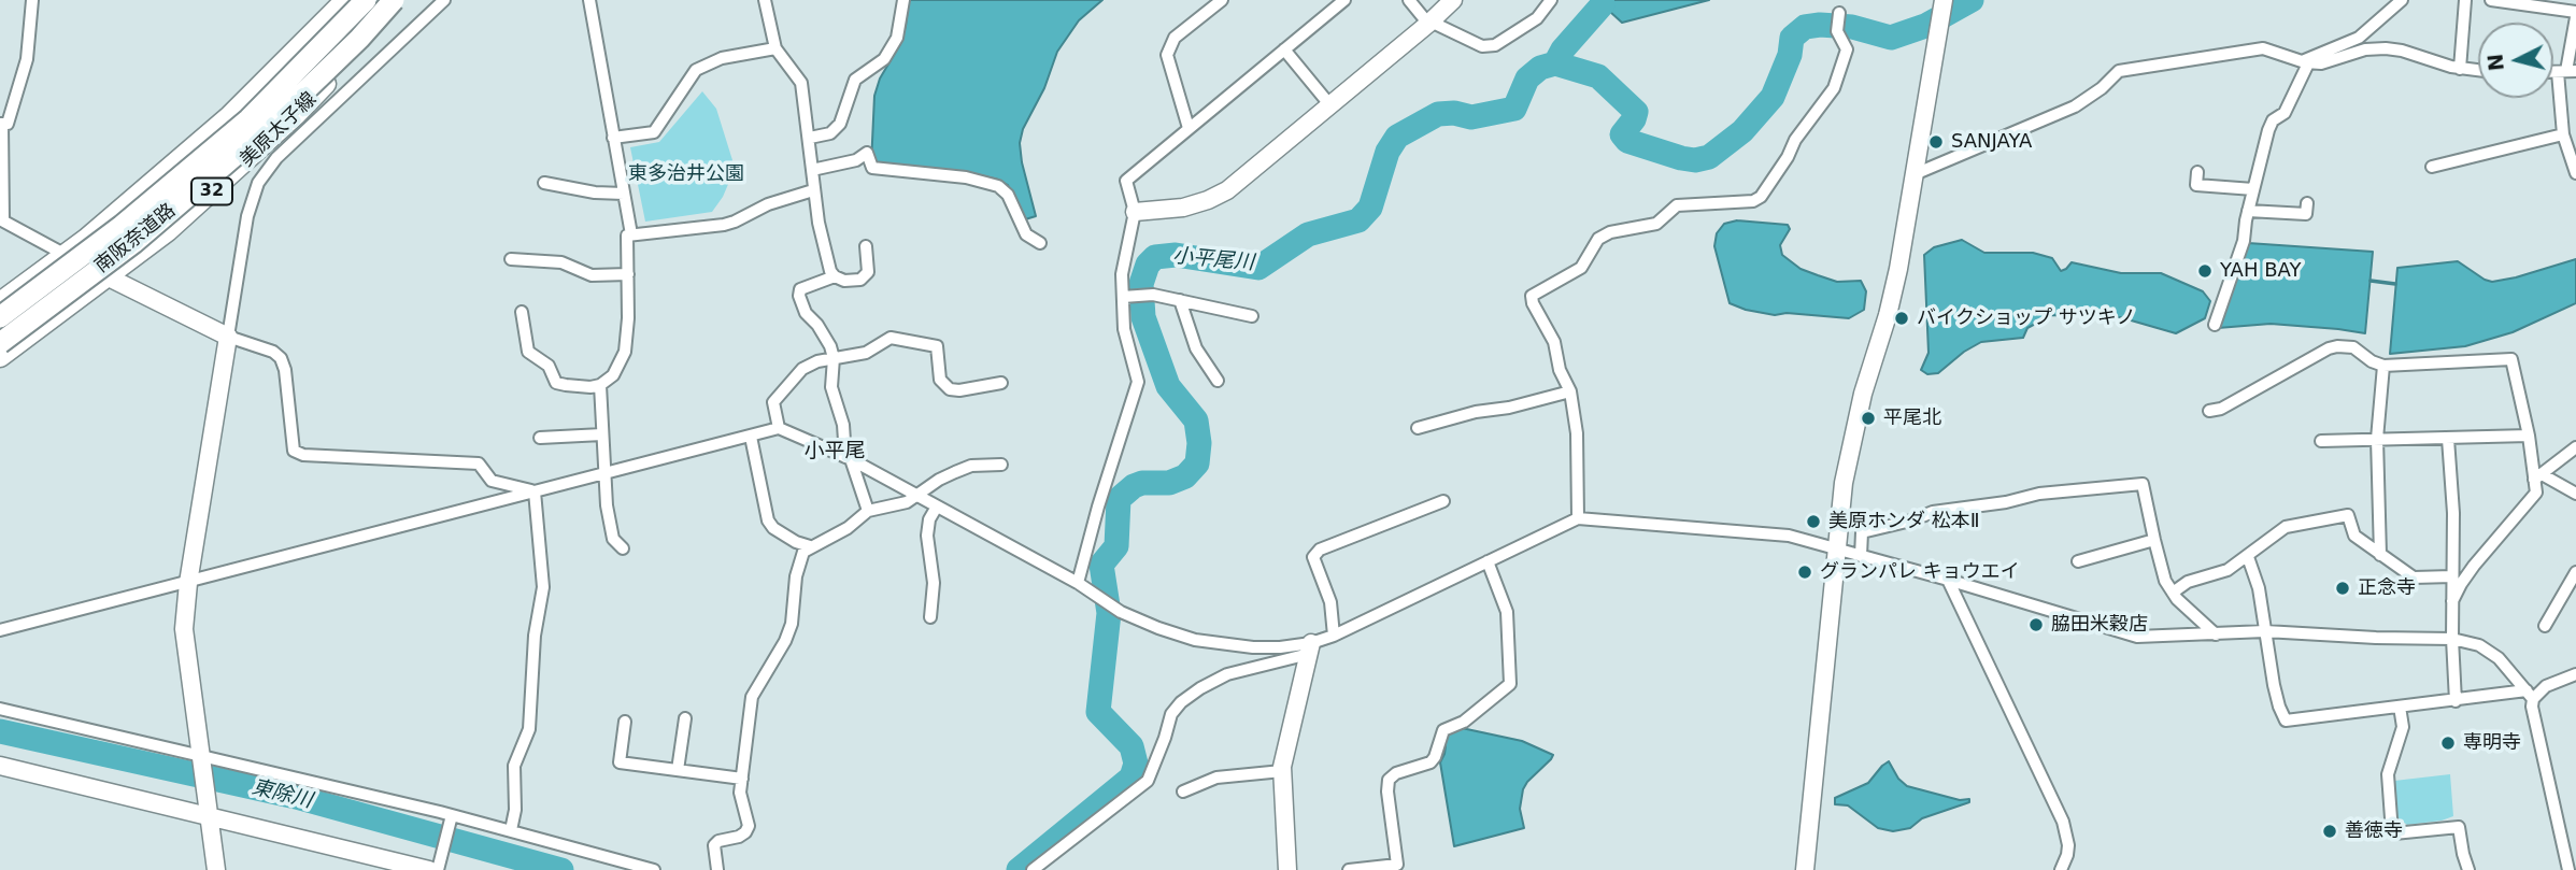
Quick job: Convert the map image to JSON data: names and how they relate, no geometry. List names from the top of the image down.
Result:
{
  "streets": {
    "highway": ["南阪奈道路"],
    "main road": ["美原太子線", "32"]
  },
  "districts": ["小平尾"],
  "water": ["小平尾川", "東除川"],
  "parks": ["東多治井公園"],
  "places": [
    "SANJAYA",
    "YAH BAY",
    "バイクショップ サツキノ",
    "平尾北",
    "美原ホンダ 松本Ⅱ",
    "グランパレ キョウエイ",
    "正念寺",
    "脇田米穀店",
    "専明寺",
    "善徳寺"
  ],
  "north": "left"
}
